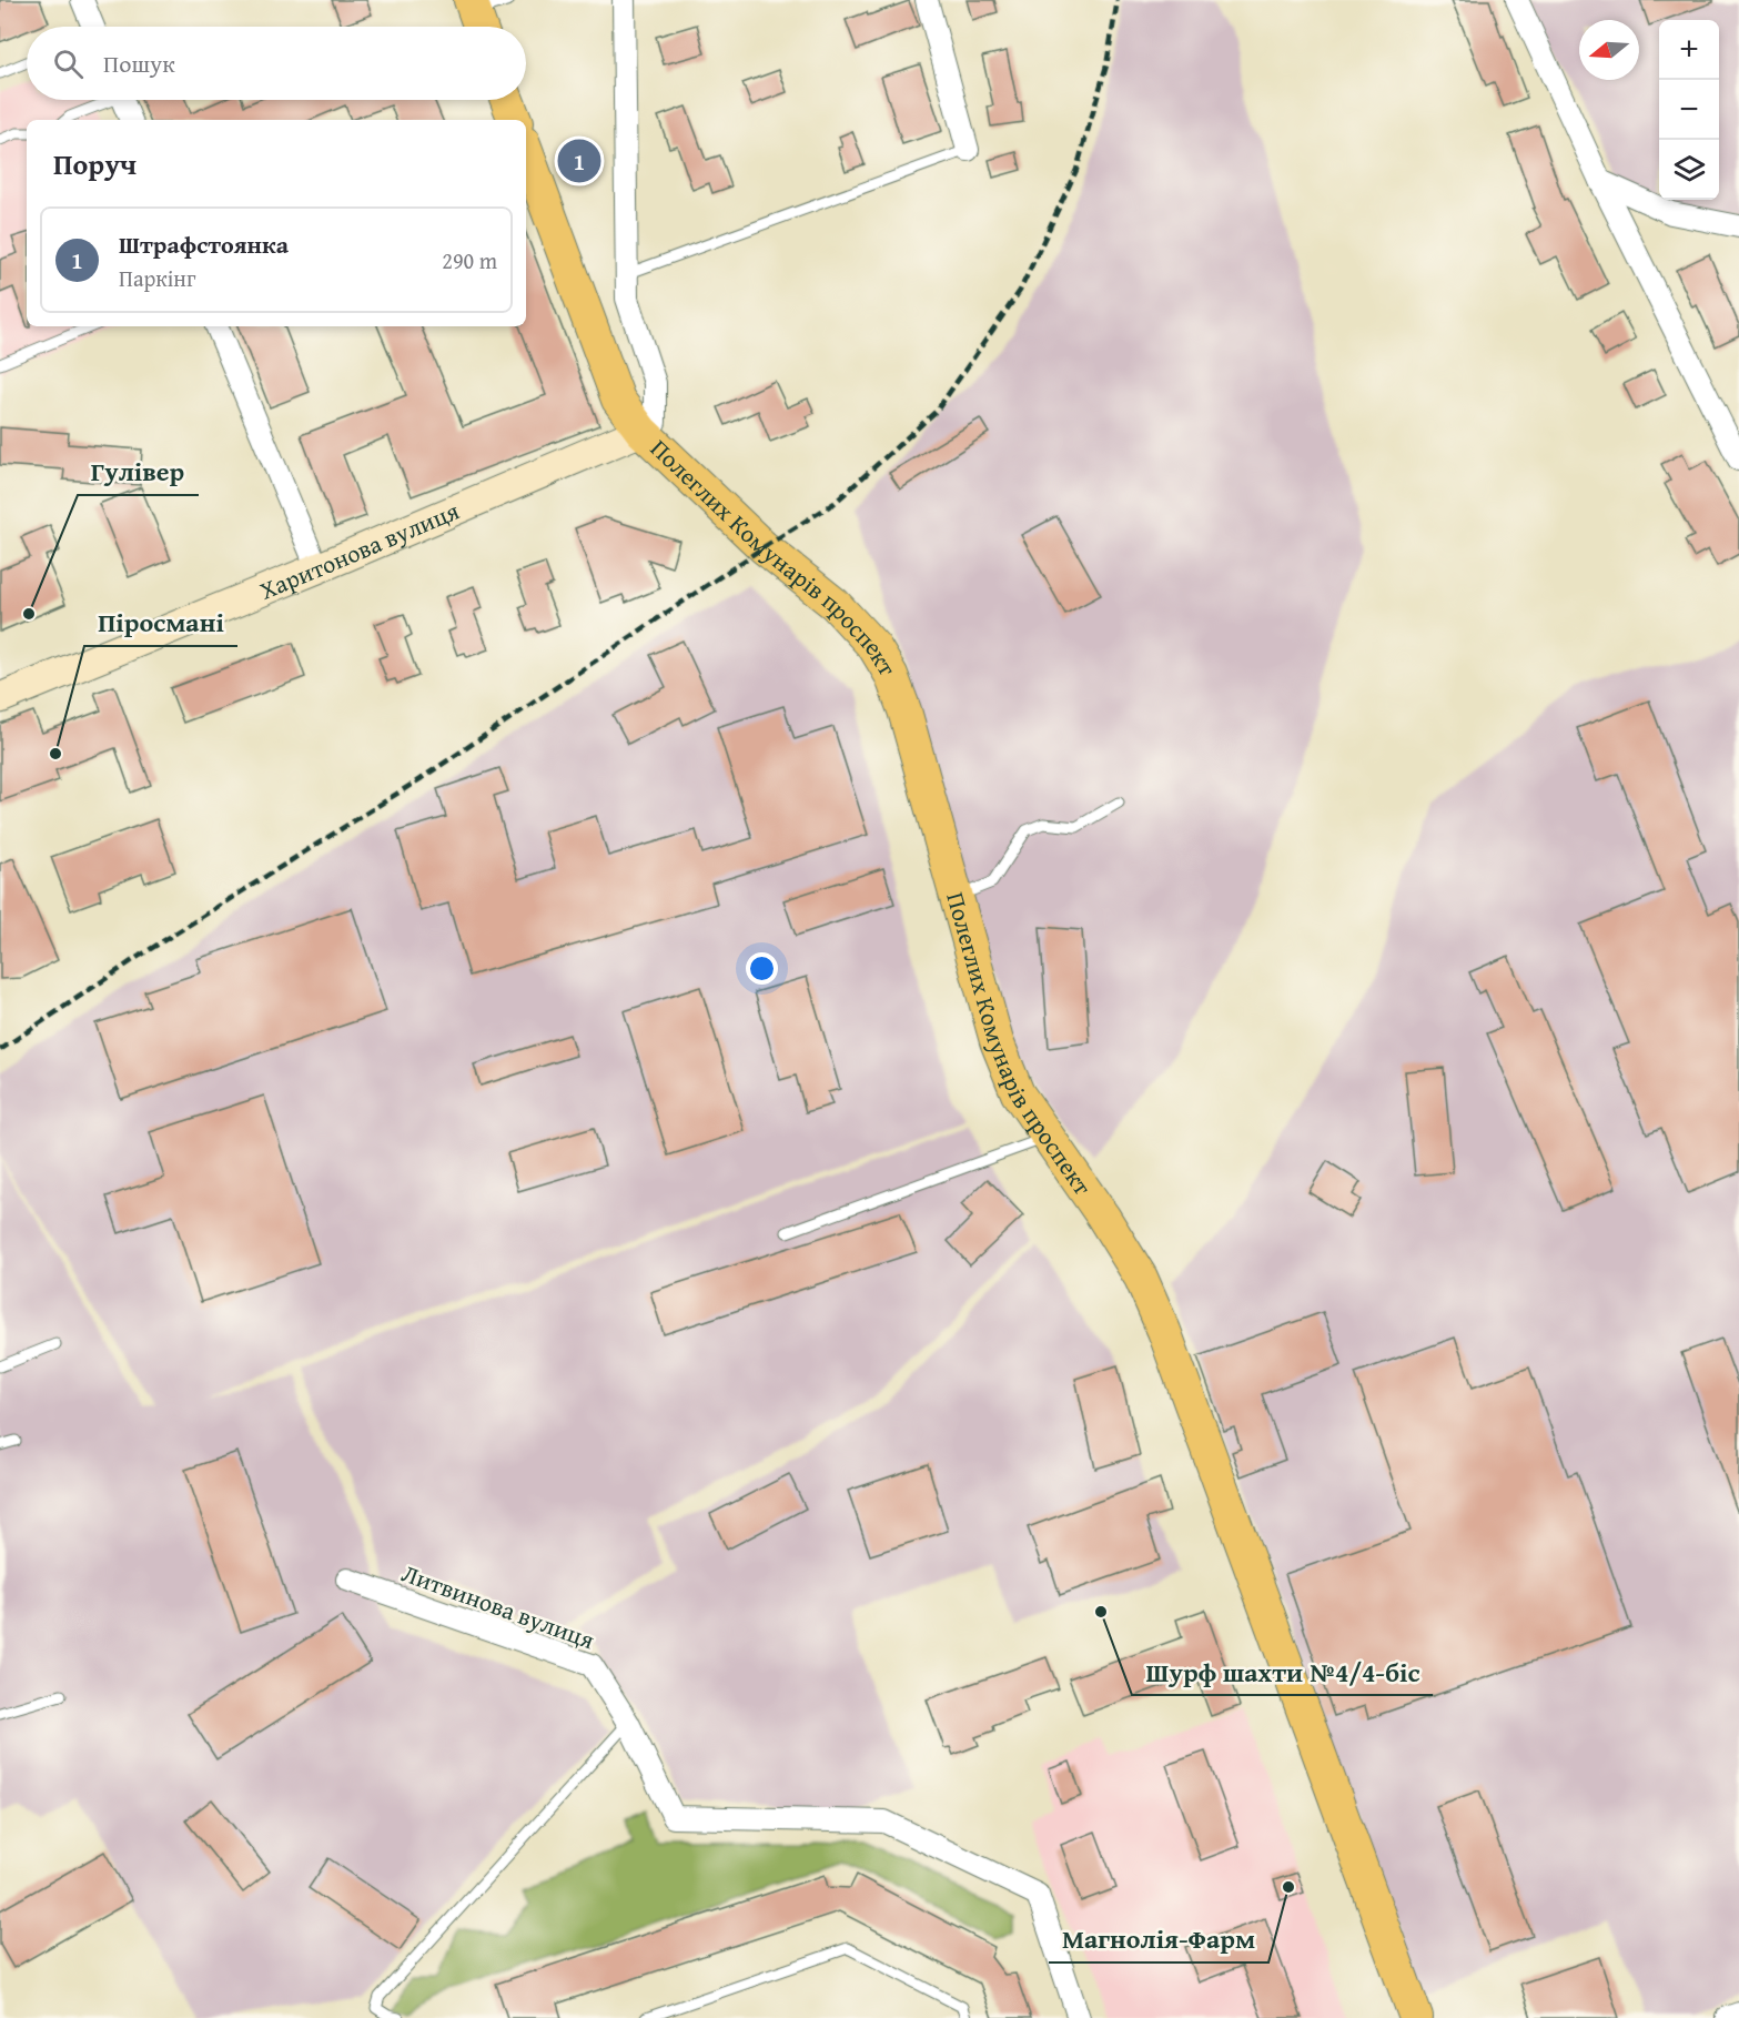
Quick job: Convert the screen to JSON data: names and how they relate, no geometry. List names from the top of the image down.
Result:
{
  "streets": {
    "main road": ["Полеглих Комунарів проспект"],
    "street": ["Харитонова вулиця", "Литвинова вулиця"]
  },
  "crossings": [
    ["Харитонова вулиця", "Полеглих Комунарів проспект"]
  ],
  "places": [
    "Гулівер",
    "Піросмані",
    "Шурф шахти №4/4-біс",
    "Магнолія-Фарм"
  ],
  "north": "left",
  "page": {
    "map_buttons": ["+", "−"],
    "search": "Пошук",
    "heading": "Поруч",
    "pins": "1",
    "list": [
      {
        "mark": "1",
        "name": "Штрафстоянка",
        "note": "Паркінг",
        "value": "290 m"
      }
    ]
  }
}
